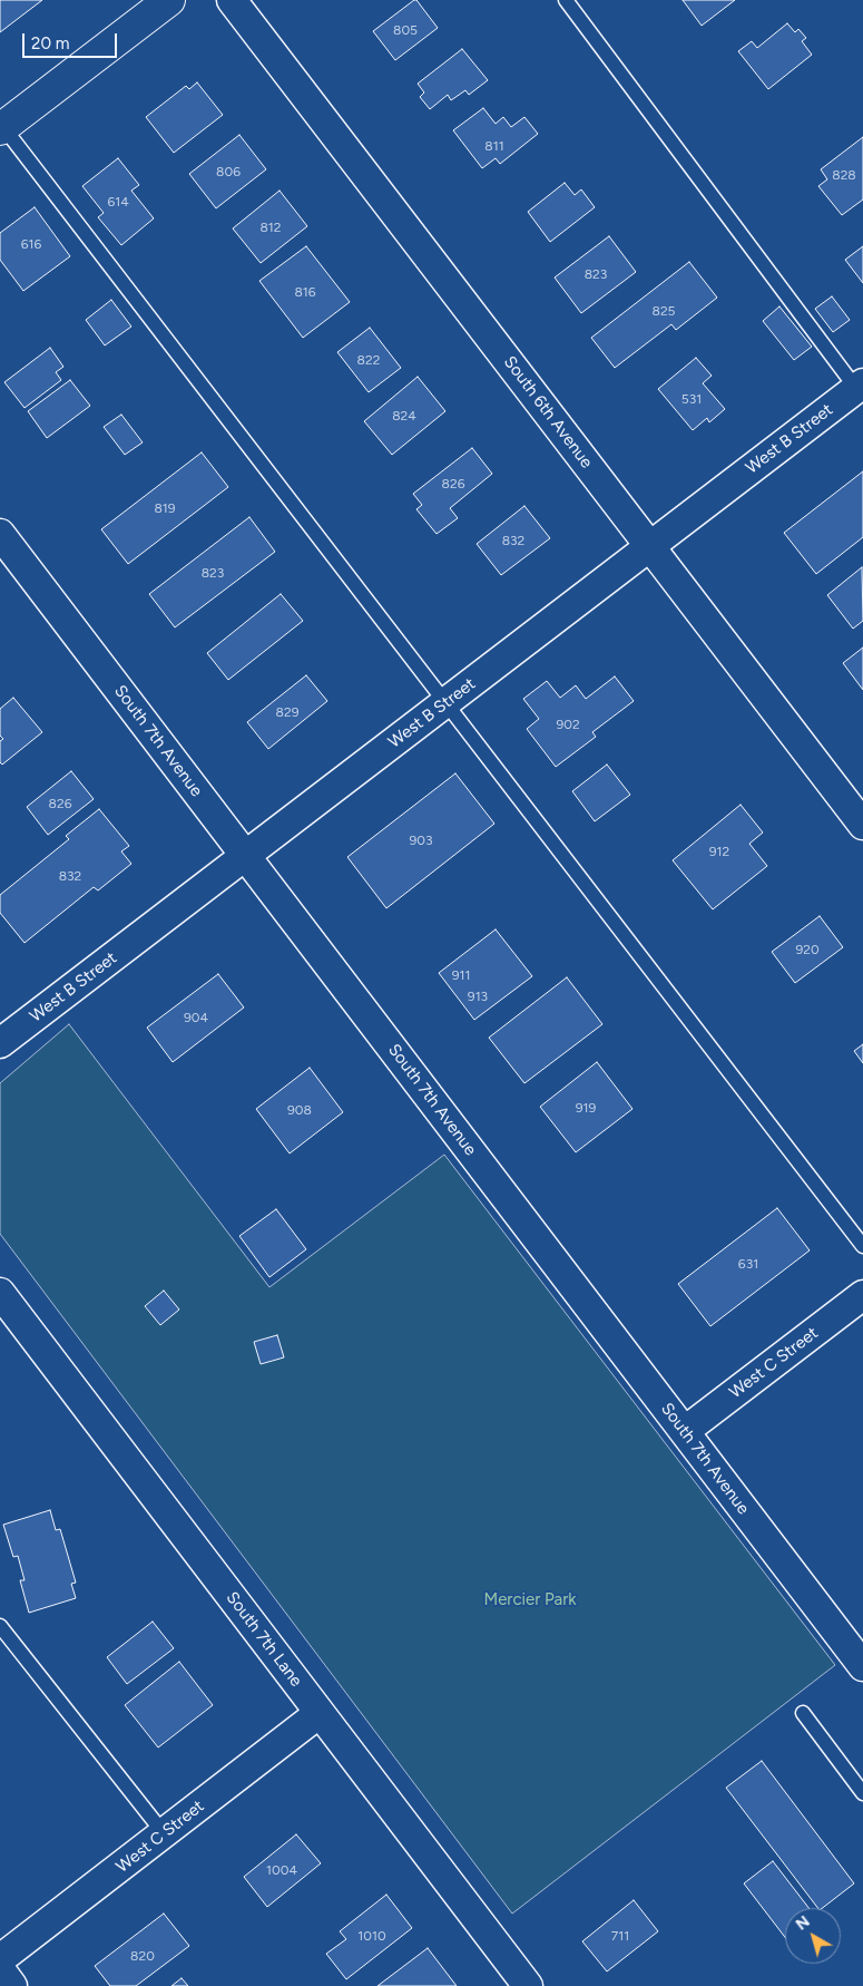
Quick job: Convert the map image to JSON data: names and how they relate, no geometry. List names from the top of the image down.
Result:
{
  "streets": {
    "street": [
      "South 6th Avenue",
      "West B Street",
      "South 7th Avenue",
      "West C Street",
      "South 7th Lane"
    ]
  },
  "crossings": [
    ["South 6th Avenue", "West B Street"],
    ["West B Street", "South 7th Avenue"],
    ["South 7th Avenue", "West C Street"],
    ["West C Street", "South 7th Lane"]
  ],
  "parks": ["Mercier Park"],
  "house_numbers": [
    "805",
    "811",
    "806",
    "828",
    "614",
    "812",
    "616",
    "823",
    "816",
    "825",
    "822",
    "531",
    "824",
    "826",
    "819",
    "832",
    "823",
    "829",
    "902",
    "826",
    "903",
    "912",
    "832",
    "920",
    "911",
    "913",
    "904",
    "919",
    "908",
    "631",
    "1004",
    "1010",
    "711",
    "820"
  ],
  "scale_bar": "20 m",
  "north": "top left"
}
